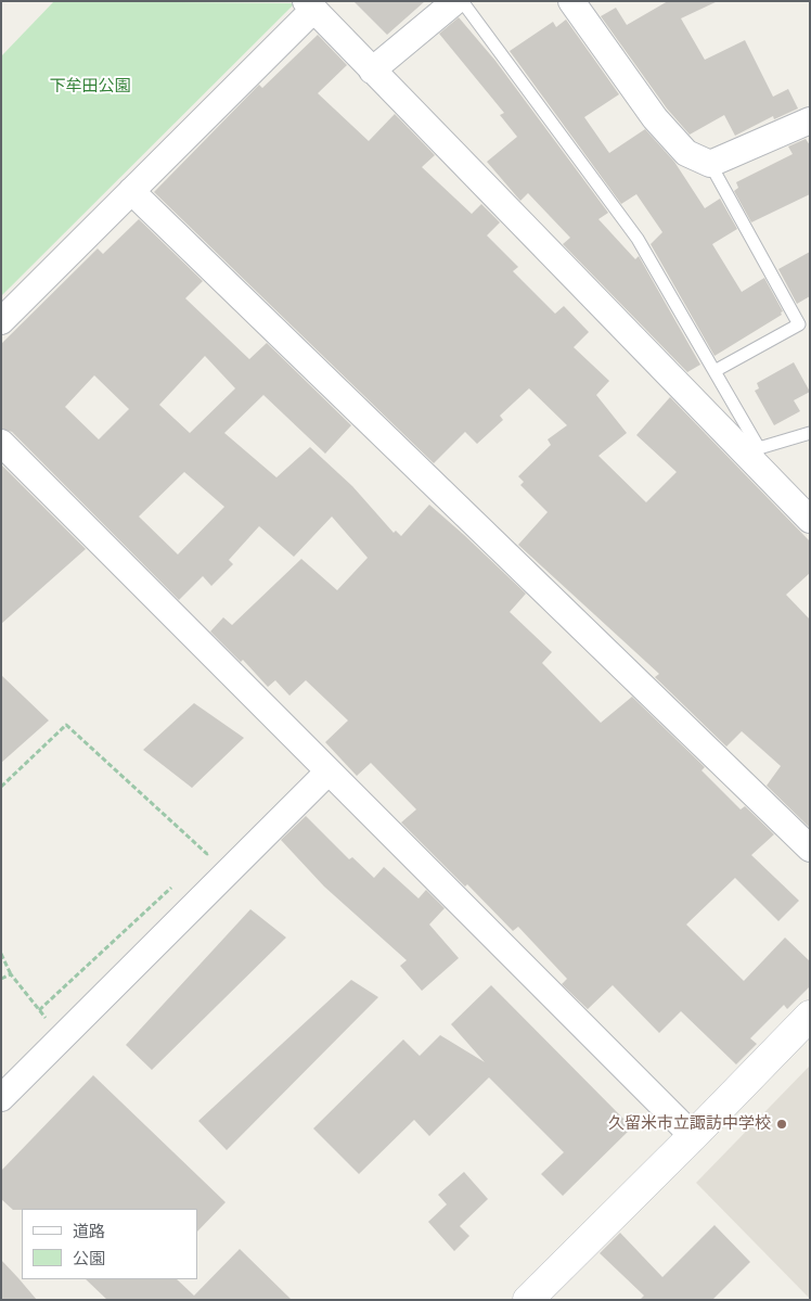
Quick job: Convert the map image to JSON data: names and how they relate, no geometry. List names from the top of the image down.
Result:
{
  "parks": ["下牟田公園"],
  "places": ["久留米市立諏訪中学校"],
  "legend": ["道路", "公園"]
}
